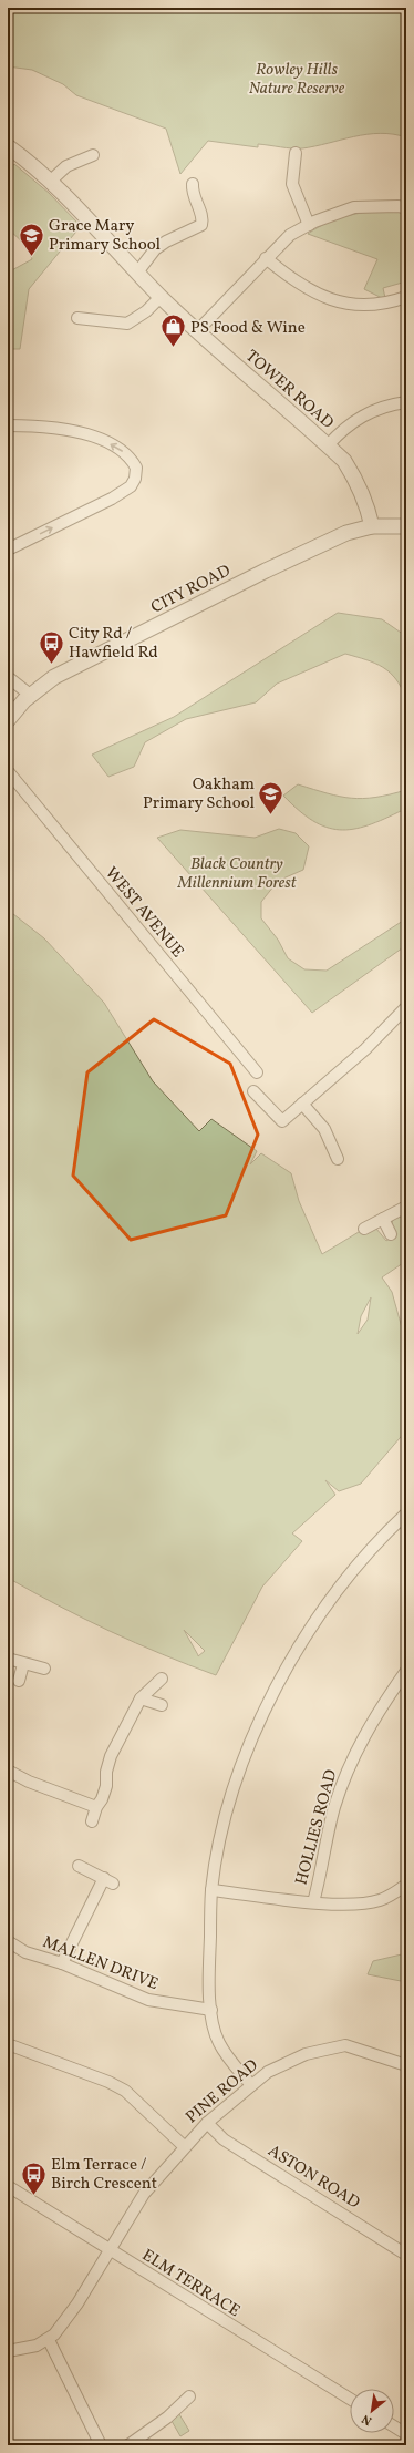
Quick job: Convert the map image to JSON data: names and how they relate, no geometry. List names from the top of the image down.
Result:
{
  "streets": {
    "street": [
      "TOWER ROAD",
      "CITY ROAD",
      "WEST AVENUE",
      "HOLLIES ROAD",
      "MALLEN DRIVE",
      "PINE ROAD",
      "ASTON ROAD",
      "ELM TERRACE"
    ]
  },
  "crossings": [
    ["TOWER ROAD", "CITY ROAD"],
    ["PINE ROAD", "ASTON ROAD"],
    ["PINE ROAD", "ELM TERRACE"]
  ],
  "parks": ["Rowley Hills Nature Reserve", "Black Country Millennium Forest"],
  "places": {
    "school or university": ["Grace Mary Primary School", "Oakham Primary School"],
    "shop": ["PS Food & Wine"],
    "bus stop": ["City Rd / Hawfield Rd", "Elm Terrace / Birch Crescent"]
  },
  "north": "bottom left"
}
